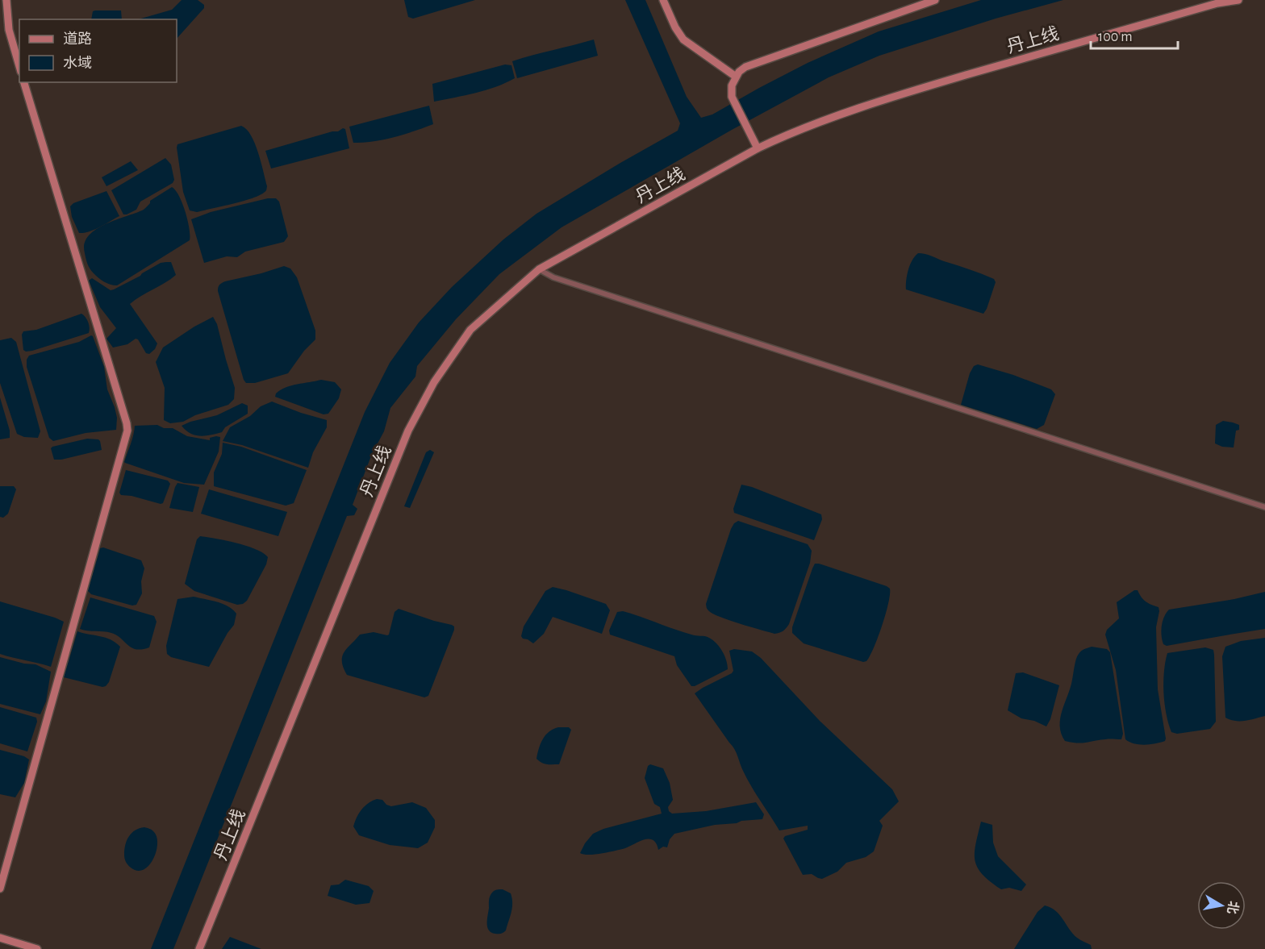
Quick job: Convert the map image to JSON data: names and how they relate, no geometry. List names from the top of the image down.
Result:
{
  "streets": {
    "main road": ["丹上线"]
  },
  "legend": ["道路", "水域"],
  "scale_bar": "100 m",
  "north": "right"
}
